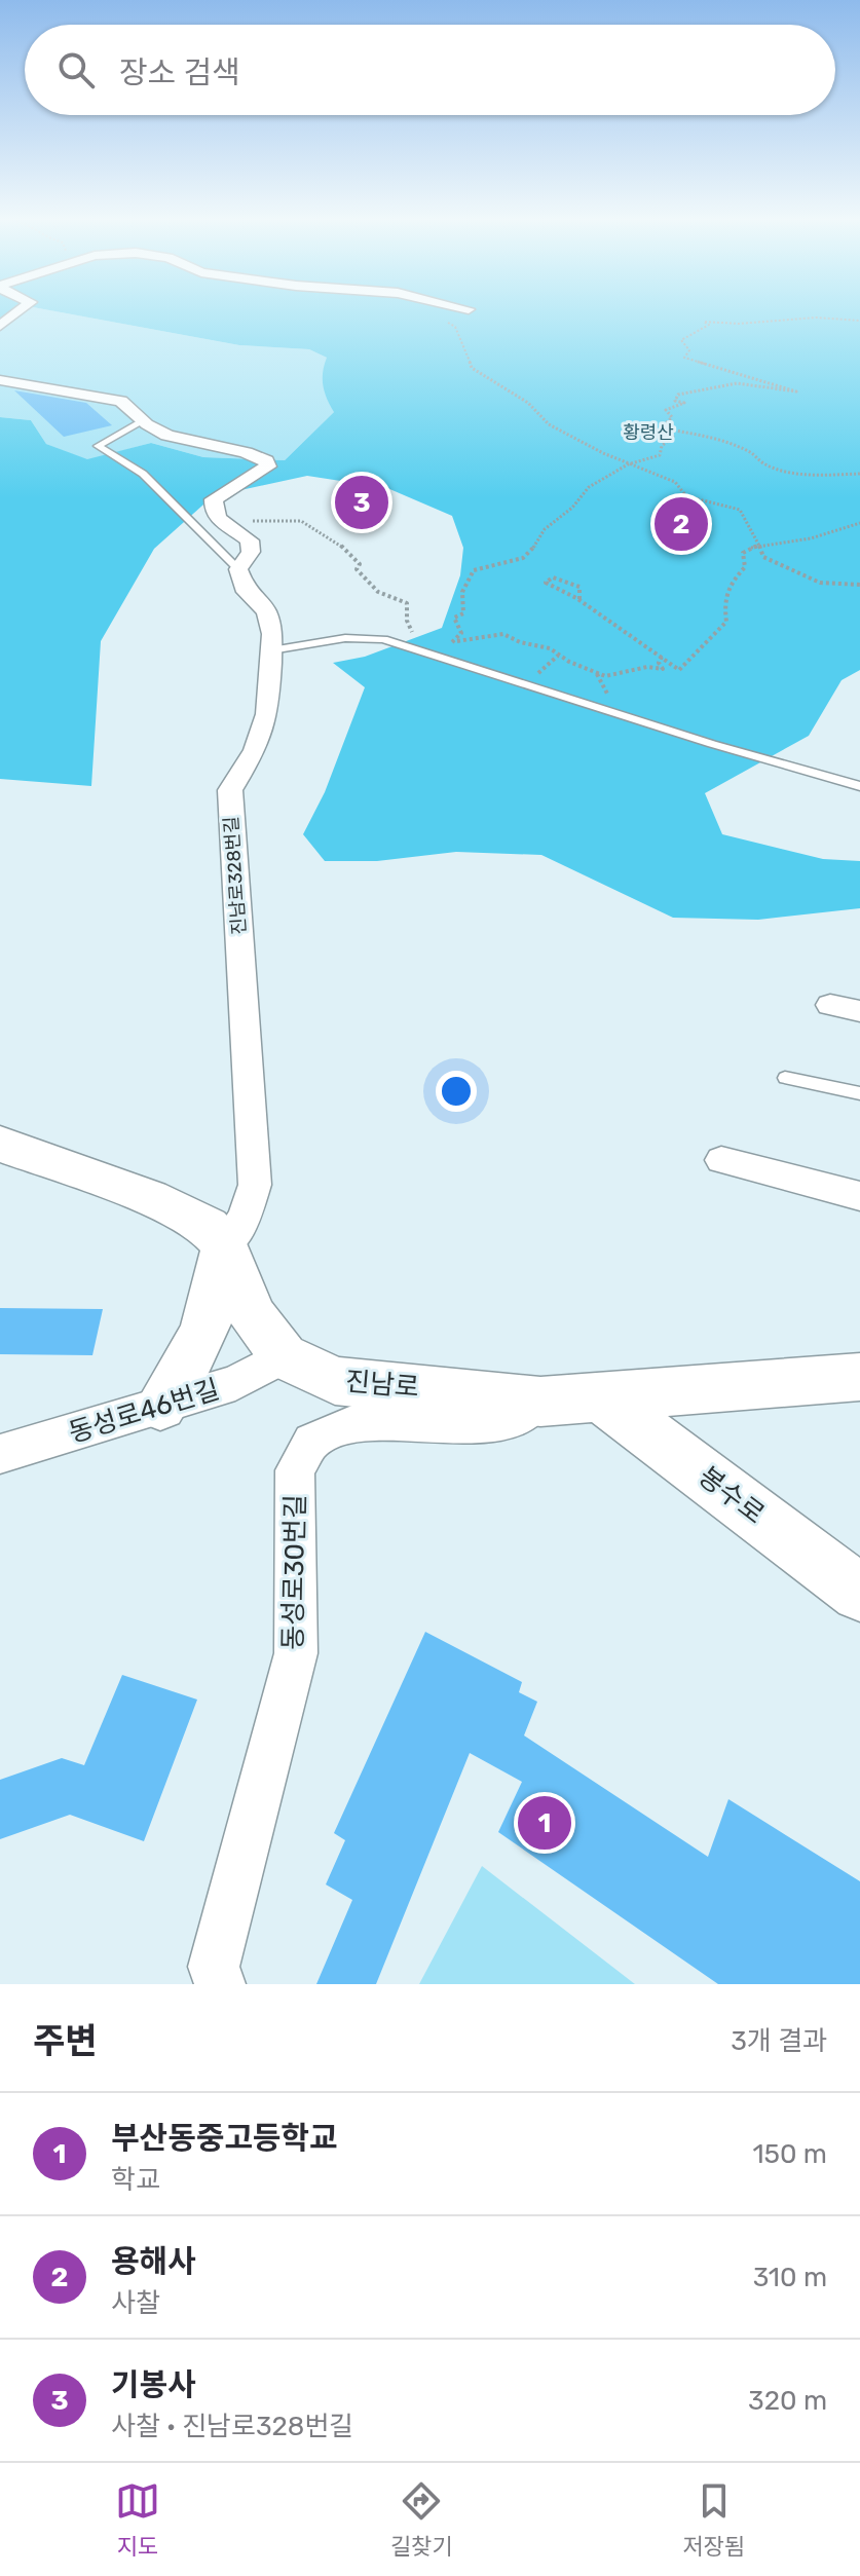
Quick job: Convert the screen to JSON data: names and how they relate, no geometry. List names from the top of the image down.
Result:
{
  "streets": {
    "street": [
      "진남로328번길",
      "진남로",
      "동성로46번길",
      "봉수로",
      "동성로30번길"
    ]
  },
  "crossings": [
    ["진남로328번길", "진남로"],
    ["진남로", "동성로46번길"],
    ["진남로", "봉수로"],
    ["진남로", "동성로30번길"]
  ],
  "parks": ["황령산"],
  "page": {
    "search": "장소 검색",
    "pins": ["3", "2", "1"],
    "heading": ["주변", "3개 결과"],
    "list": [
      {
        "mark": "1",
        "name": "부산동중고등학교",
        "note": "학교",
        "value": "150 m"
      },
      {
        "mark": "2",
        "name": "용해사",
        "note": "사찰",
        "value": "310 m"
      },
      {
        "mark": "3",
        "name": "기봉사",
        "note": "사찰 · 진남로328번길",
        "value": "320 m"
      }
    ],
    "nav": ["지도", "길찾기", "저장됨"]
  }
}
